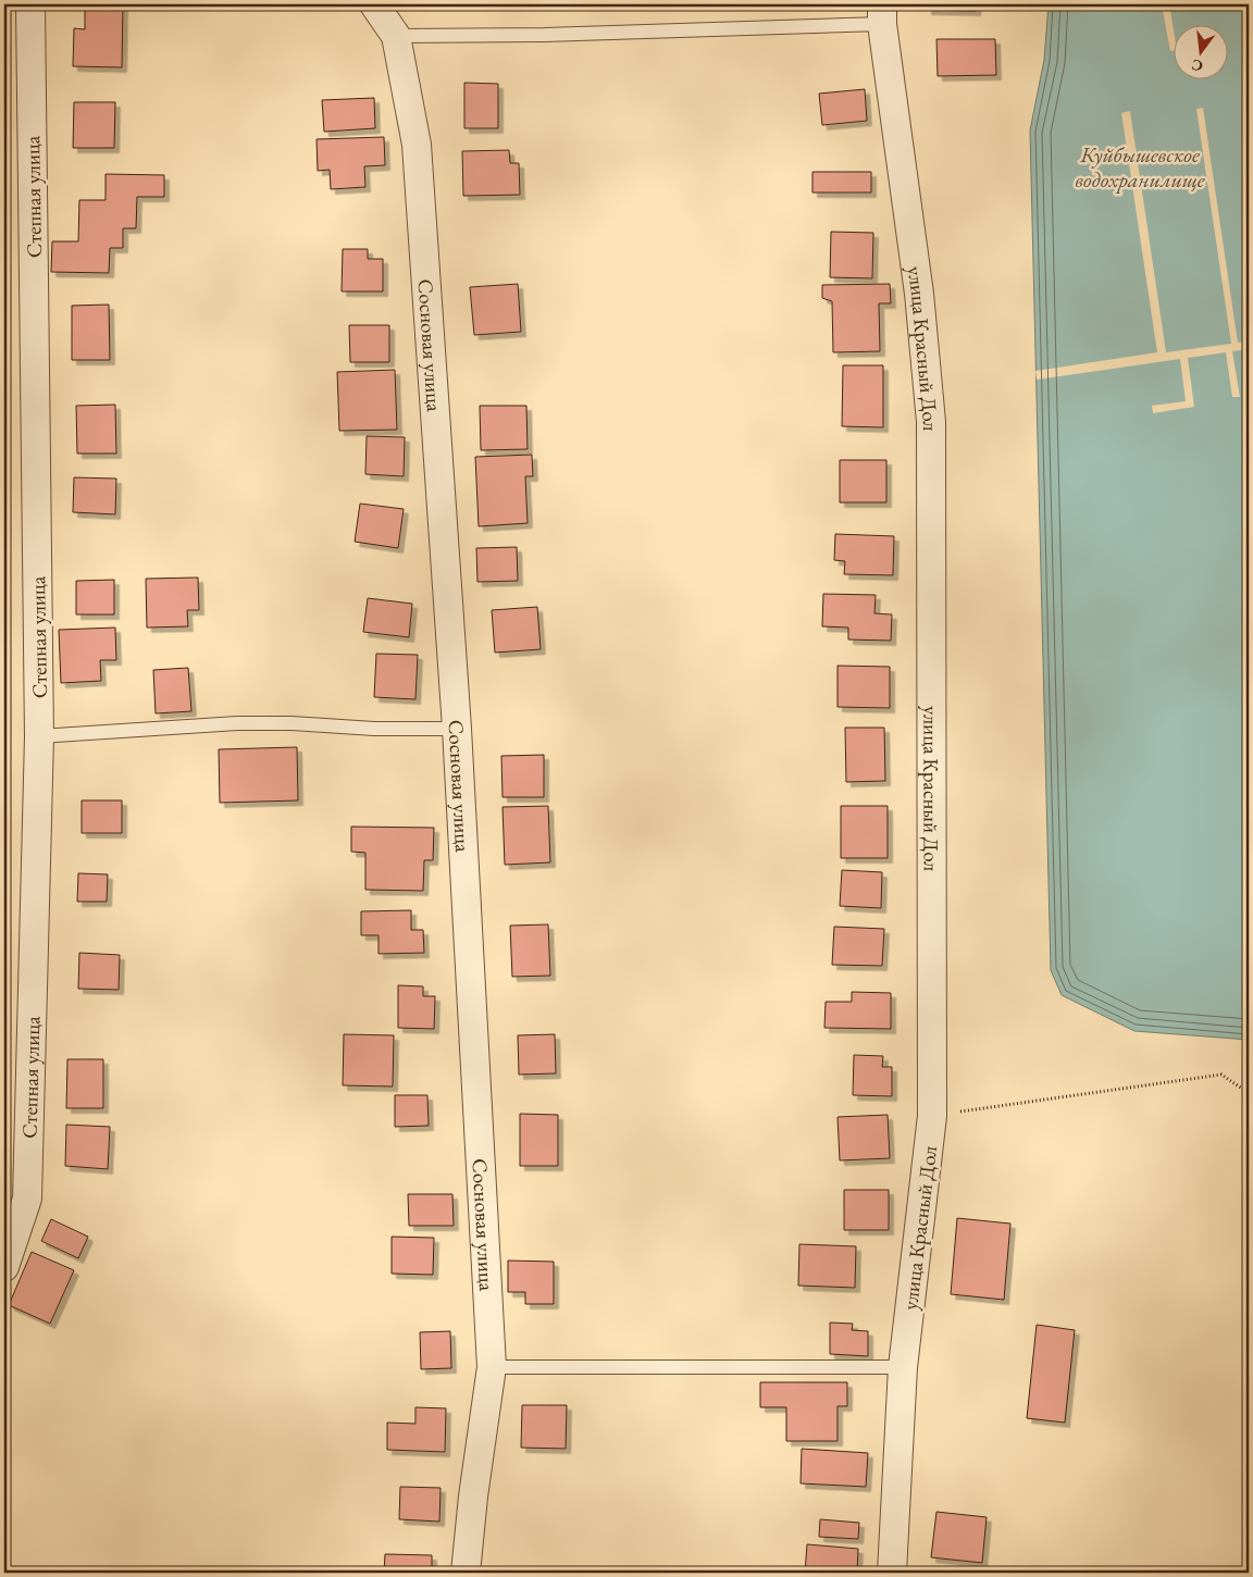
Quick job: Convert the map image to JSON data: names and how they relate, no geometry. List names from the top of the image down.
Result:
{
  "streets": {
    "street": ["Степная улица", "Сосновая улица", "улица Красный Дол"]
  },
  "water": ["Куйбышевское водохранилище"],
  "north": "bottom"
}
